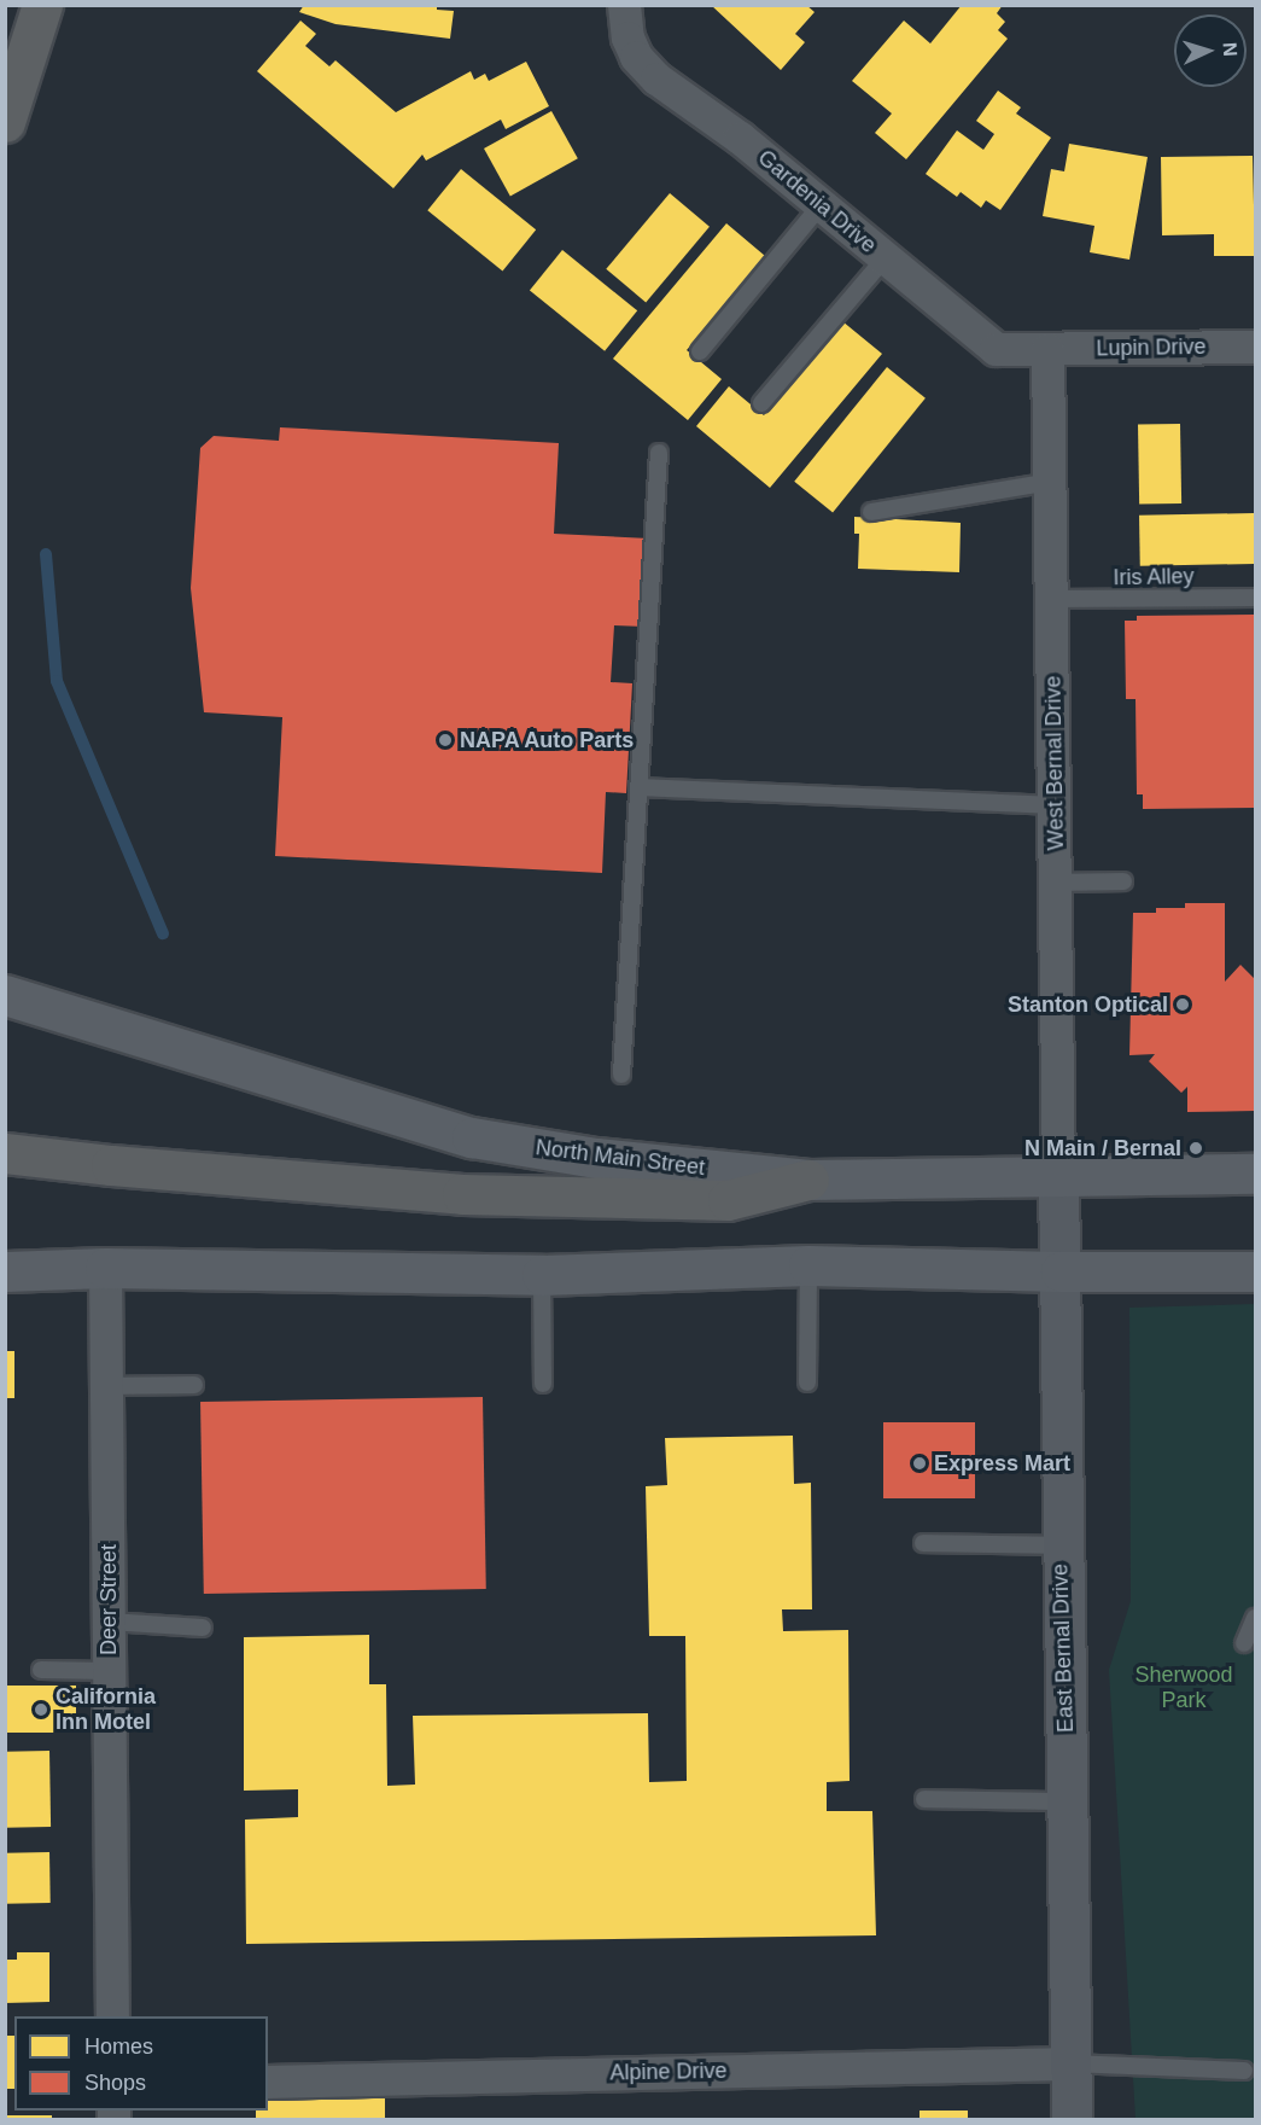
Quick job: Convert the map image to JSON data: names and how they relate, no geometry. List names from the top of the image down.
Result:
{
  "streets": {
    "main road": ["North Main Street", "East Bernal Drive"],
    "street": [
      "Gardenia Drive",
      "Lupin Drive",
      "West Bernal Drive",
      "Deer Street",
      "Alpine Drive"
    ],
    "lane": ["Iris Alley"]
  },
  "crossings": [
    ["Gardenia Drive", "Lupin Drive"],
    ["Gardenia Drive", "West Bernal Drive"],
    ["Lupin Drive", "West Bernal Drive"],
    ["Iris Alley", "West Bernal Drive"],
    ["West Bernal Drive", "North Main Street"],
    ["West Bernal Drive", "East Bernal Drive"],
    ["North Main Street", "East Bernal Drive"],
    ["East Bernal Drive", "Alpine Drive"]
  ],
  "parks": ["Sherwood Park"],
  "places": [
    "NAPA Auto Parts",
    "Stanton Optical",
    "N Main / Bernal",
    "Express Mart",
    "California Inn Motel"
  ],
  "legend": ["Homes", "Shops"],
  "north": "right"
}
